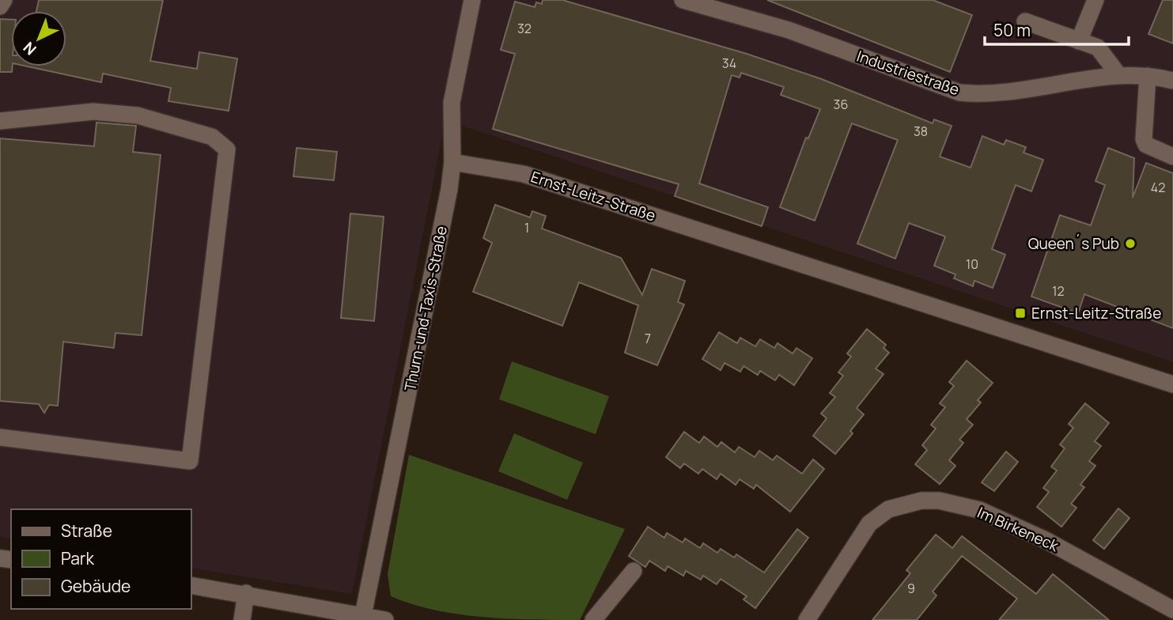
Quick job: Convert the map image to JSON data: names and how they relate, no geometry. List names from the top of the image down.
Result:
{
  "streets": {
    "street": [
      "Industriestraße",
      "Ernst-Leitz-Straße",
      "Thurn-und-Taxis-Straße",
      "Im Birkeneck"
    ]
  },
  "crossings": [
    ["Ernst-Leitz-Straße", "Thurn-und-Taxis-Straße"]
  ],
  "places": {
    "other": ["Queen´s Pub"],
    "transit": ["Ernst-Leitz-Straße"]
  },
  "house_numbers": [
    "32",
    "34",
    "36",
    "38",
    "42",
    "1",
    "10",
    "12",
    "7",
    "9"
  ],
  "legend": ["Straße", "Park", "Gebäude"],
  "scale_bar": "50 m",
  "north": "bottom left"
}
